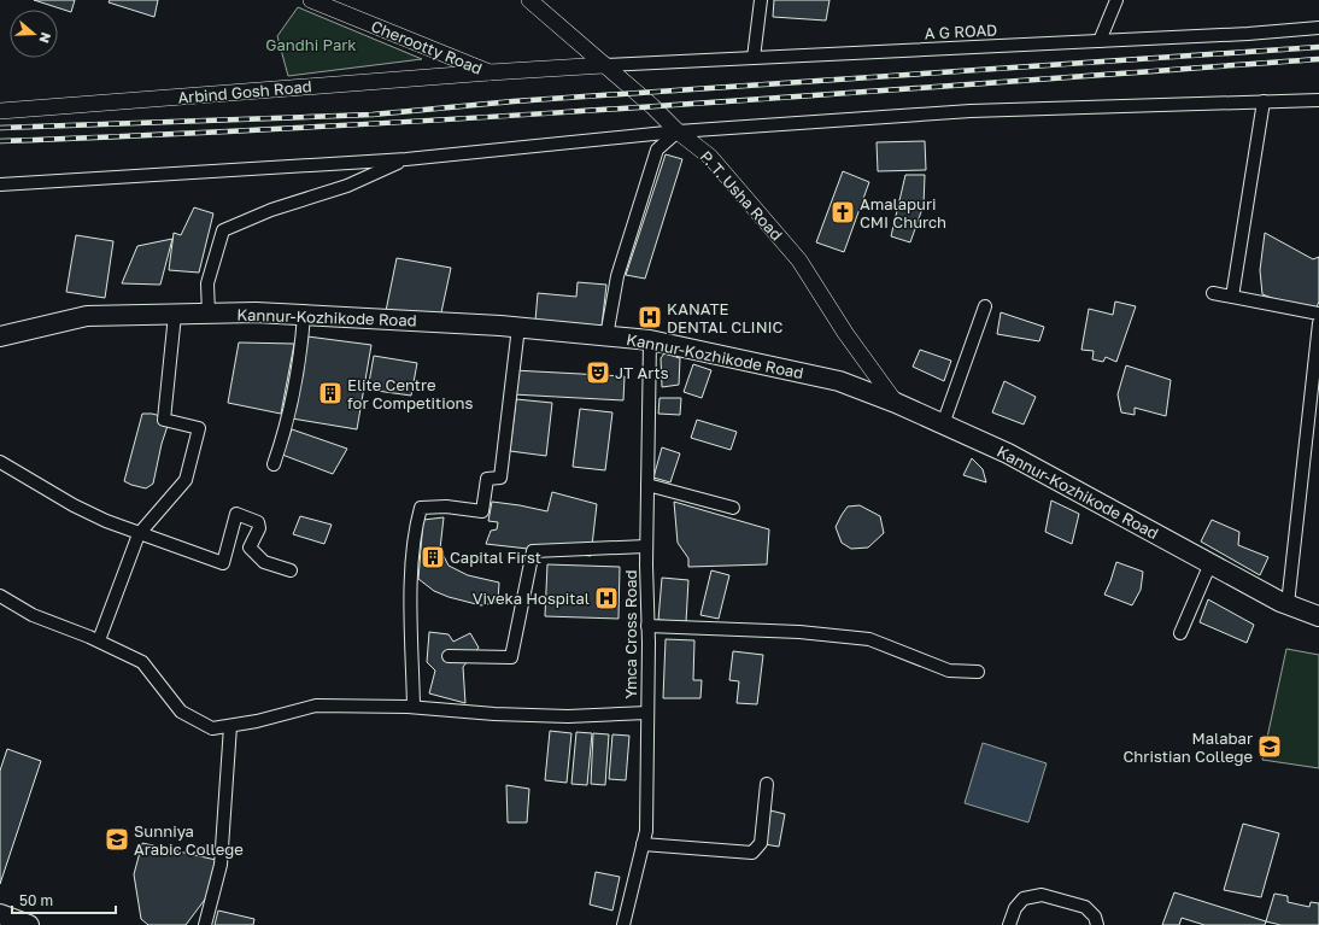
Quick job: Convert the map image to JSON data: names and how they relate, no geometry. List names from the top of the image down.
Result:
{
  "streets": {
    "main road": ["Kannur-Kozhikode Road"],
    "street": [
      "A G ROAD",
      "Cherootty Road",
      "Arbind Gosh Road",
      "P. T. Usha Road",
      "Ymca Cross Road"
    ]
  },
  "crossings": [
    ["A G ROAD", "Cherootty Road"],
    ["A G ROAD", "P. T. Usha Road"],
    ["Cherootty Road", "Arbind Gosh Road"],
    ["Cherootty Road", "P. T. Usha Road"],
    ["P. T. Usha Road", "Kannur-Kozhikode Road"],
    ["Kannur-Kozhikode Road", "Ymca Cross Road"]
  ],
  "parks": ["Gandhi Park"],
  "places": {
    "church": ["Amalapuri CMI Church"],
    "hospital": ["KANATE DENTAL CLINIC", "Viveka Hospital"],
    "theatre": ["JT Arts"],
    "building": ["Elite Centre for Competitions", "Capital First"],
    "school or university": ["Malabar Christian College", "Sunniya Arabic College"]
  },
  "scale_bar": "50 m",
  "north": "right"
}
